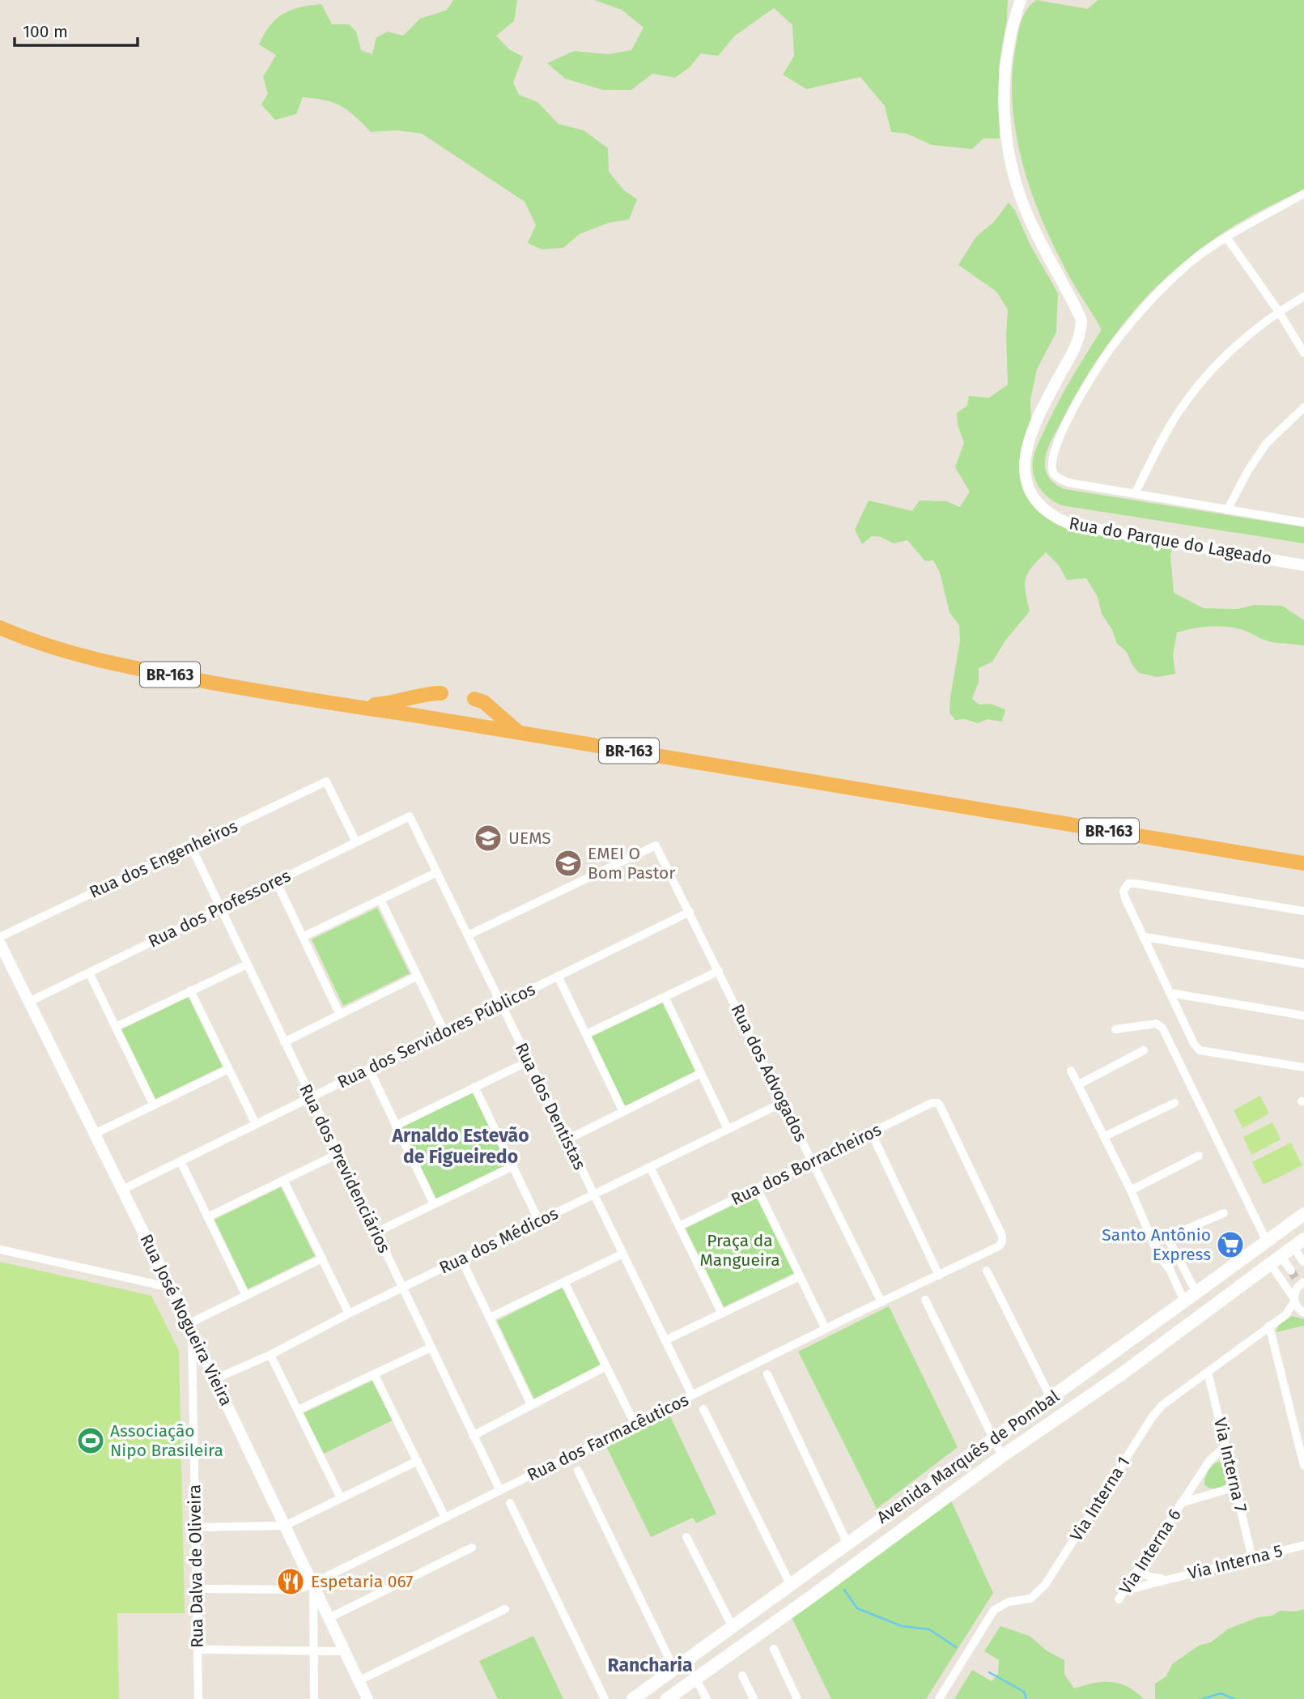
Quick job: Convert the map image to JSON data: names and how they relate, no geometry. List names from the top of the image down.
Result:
{
  "streets": {
    "highway": ["BR-163"],
    "main road": ["Avenida Marquês de Pombal"],
    "street": [
      "Rua do Parque do Lageado",
      "Rua dos Engenheiros",
      "Rua dos Professores",
      "Rua dos Servidores Públicos",
      "Rua dos Advogados",
      "Rua dos Dentistas",
      "Rua dos Borracheiros",
      "Rua dos Previdenciários",
      "Rua dos Médicos",
      "Rua José Nogueira Vieira",
      "Rua dos Farmacêuticos",
      "Via Interna 7",
      "Via Interna 1",
      "Via Interna 6",
      "Via Interna 5",
      "Rua Dalva de Oliveira"
    ]
  },
  "crossings": [
    ["Rua dos Engenheiros", "Rua dos Professores"],
    ["Rua dos Engenheiros", "Rua dos Previdenciários"],
    ["Rua dos Professores", "Rua dos Dentistas"],
    ["Rua dos Professores", "Rua dos Previdenciários"],
    ["Rua dos Professores", "Rua José Nogueira Vieira"],
    ["Rua dos Servidores Públicos", "Rua dos Advogados"],
    ["Rua dos Servidores Públicos", "Rua dos Dentistas"],
    ["Rua dos Servidores Públicos", "Rua dos Previdenciários"],
    ["Rua dos Servidores Públicos", "Rua José Nogueira Vieira"],
    ["Rua dos Advogados", "Rua dos Dentistas"],
    ["Rua dos Advogados", "Rua dos Borracheiros"],
    ["Rua dos Advogados", "Rua dos Médicos"],
    ["Rua dos Advogados", "Rua dos Farmacêuticos"],
    ["Rua dos Dentistas", "Rua dos Médicos"],
    ["Rua dos Dentistas", "Rua dos Farmacêuticos"],
    ["Rua dos Borracheiros", "Rua dos Farmacêuticos"],
    ["Rua dos Previdenciários", "Rua dos Médicos"],
    ["Rua dos Previdenciários", "Rua dos Farmacêuticos"],
    ["Rua dos Médicos", "Rua José Nogueira Vieira"],
    ["Rua José Nogueira Vieira", "Rua dos Farmacêuticos"],
    ["Rua José Nogueira Vieira", "Rua Dalva de Oliveira"],
    ["Rua dos Farmacêuticos", "Rua Dalva de Oliveira"],
    ["Via Interna 7", "Via Interna 1"],
    ["Via Interna 7", "Via Interna 6"],
    ["Via Interna 7", "Via Interna 5"],
    ["Via Interna 6", "Via Interna 5"]
  ],
  "districts": ["Arnaldo Estevão de Figueiredo", "Rancharia"],
  "parks": ["Praça da Mangueira"],
  "places": {
    "school or university": ["UEMS", "EMEI O Bom Pastor"],
    "supermarket": ["Santo Antônio Express"],
    "sports": ["Associação Nipo Brasileira"],
    "restaurant": ["Espetaria 067"]
  },
  "scale_bar": "100 m"
}
